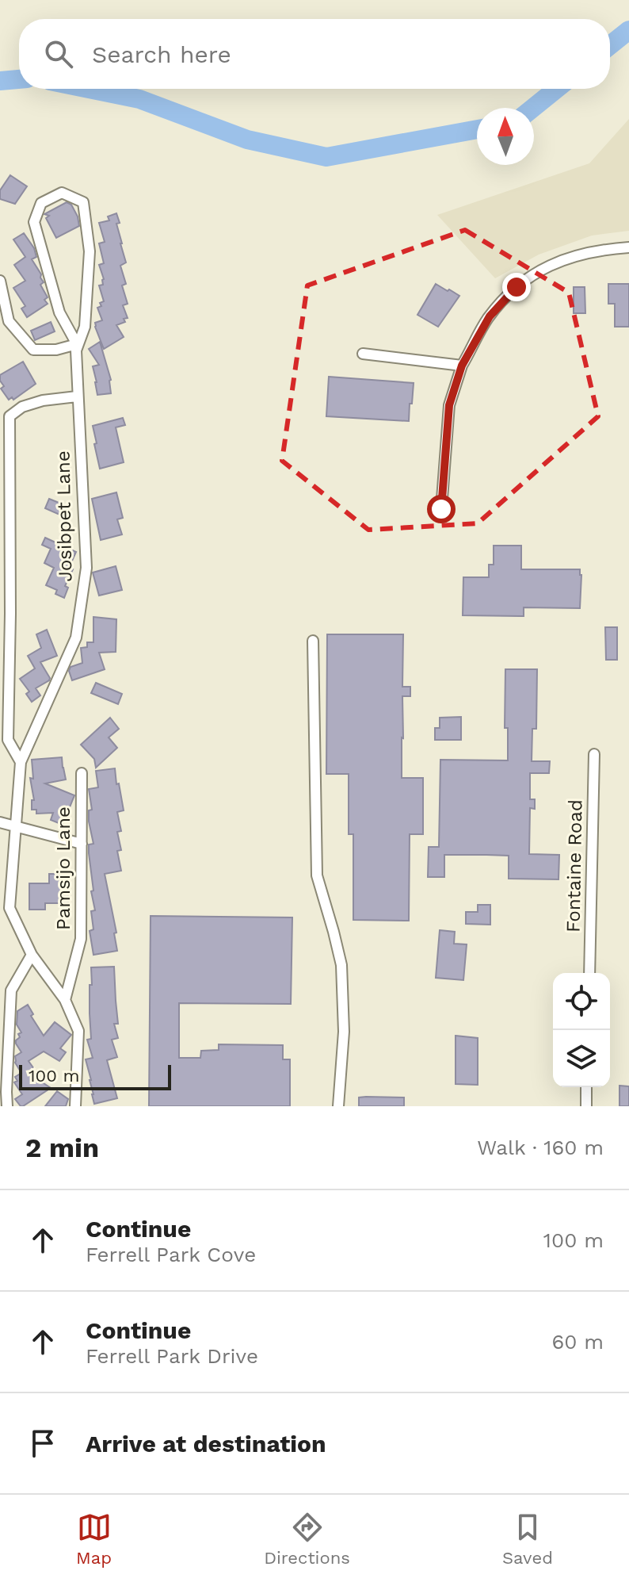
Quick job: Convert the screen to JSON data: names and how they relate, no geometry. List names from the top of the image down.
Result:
{
  "streets": {
    "street": ["Josibpet Lane", "Fontaine Road", "Pamsijo Lane"]
  },
  "crossings": [
    ["Josibpet Lane", "Pamsijo Lane"]
  ],
  "scale_bar": "100 m",
  "north": "top",
  "page": {
    "search": "Search here",
    "scale": "100 m",
    "heading": ["2 min", "Walk · 160 m"],
    "list": [
      ["Continue", "Ferrell Park Cove", "100 m"],
      ["Continue", "Ferrell Park Drive", "60 m"],
      "Arrive at destination"
    ],
    "nav": ["Map", "Directions", "Saved"]
  }
}
